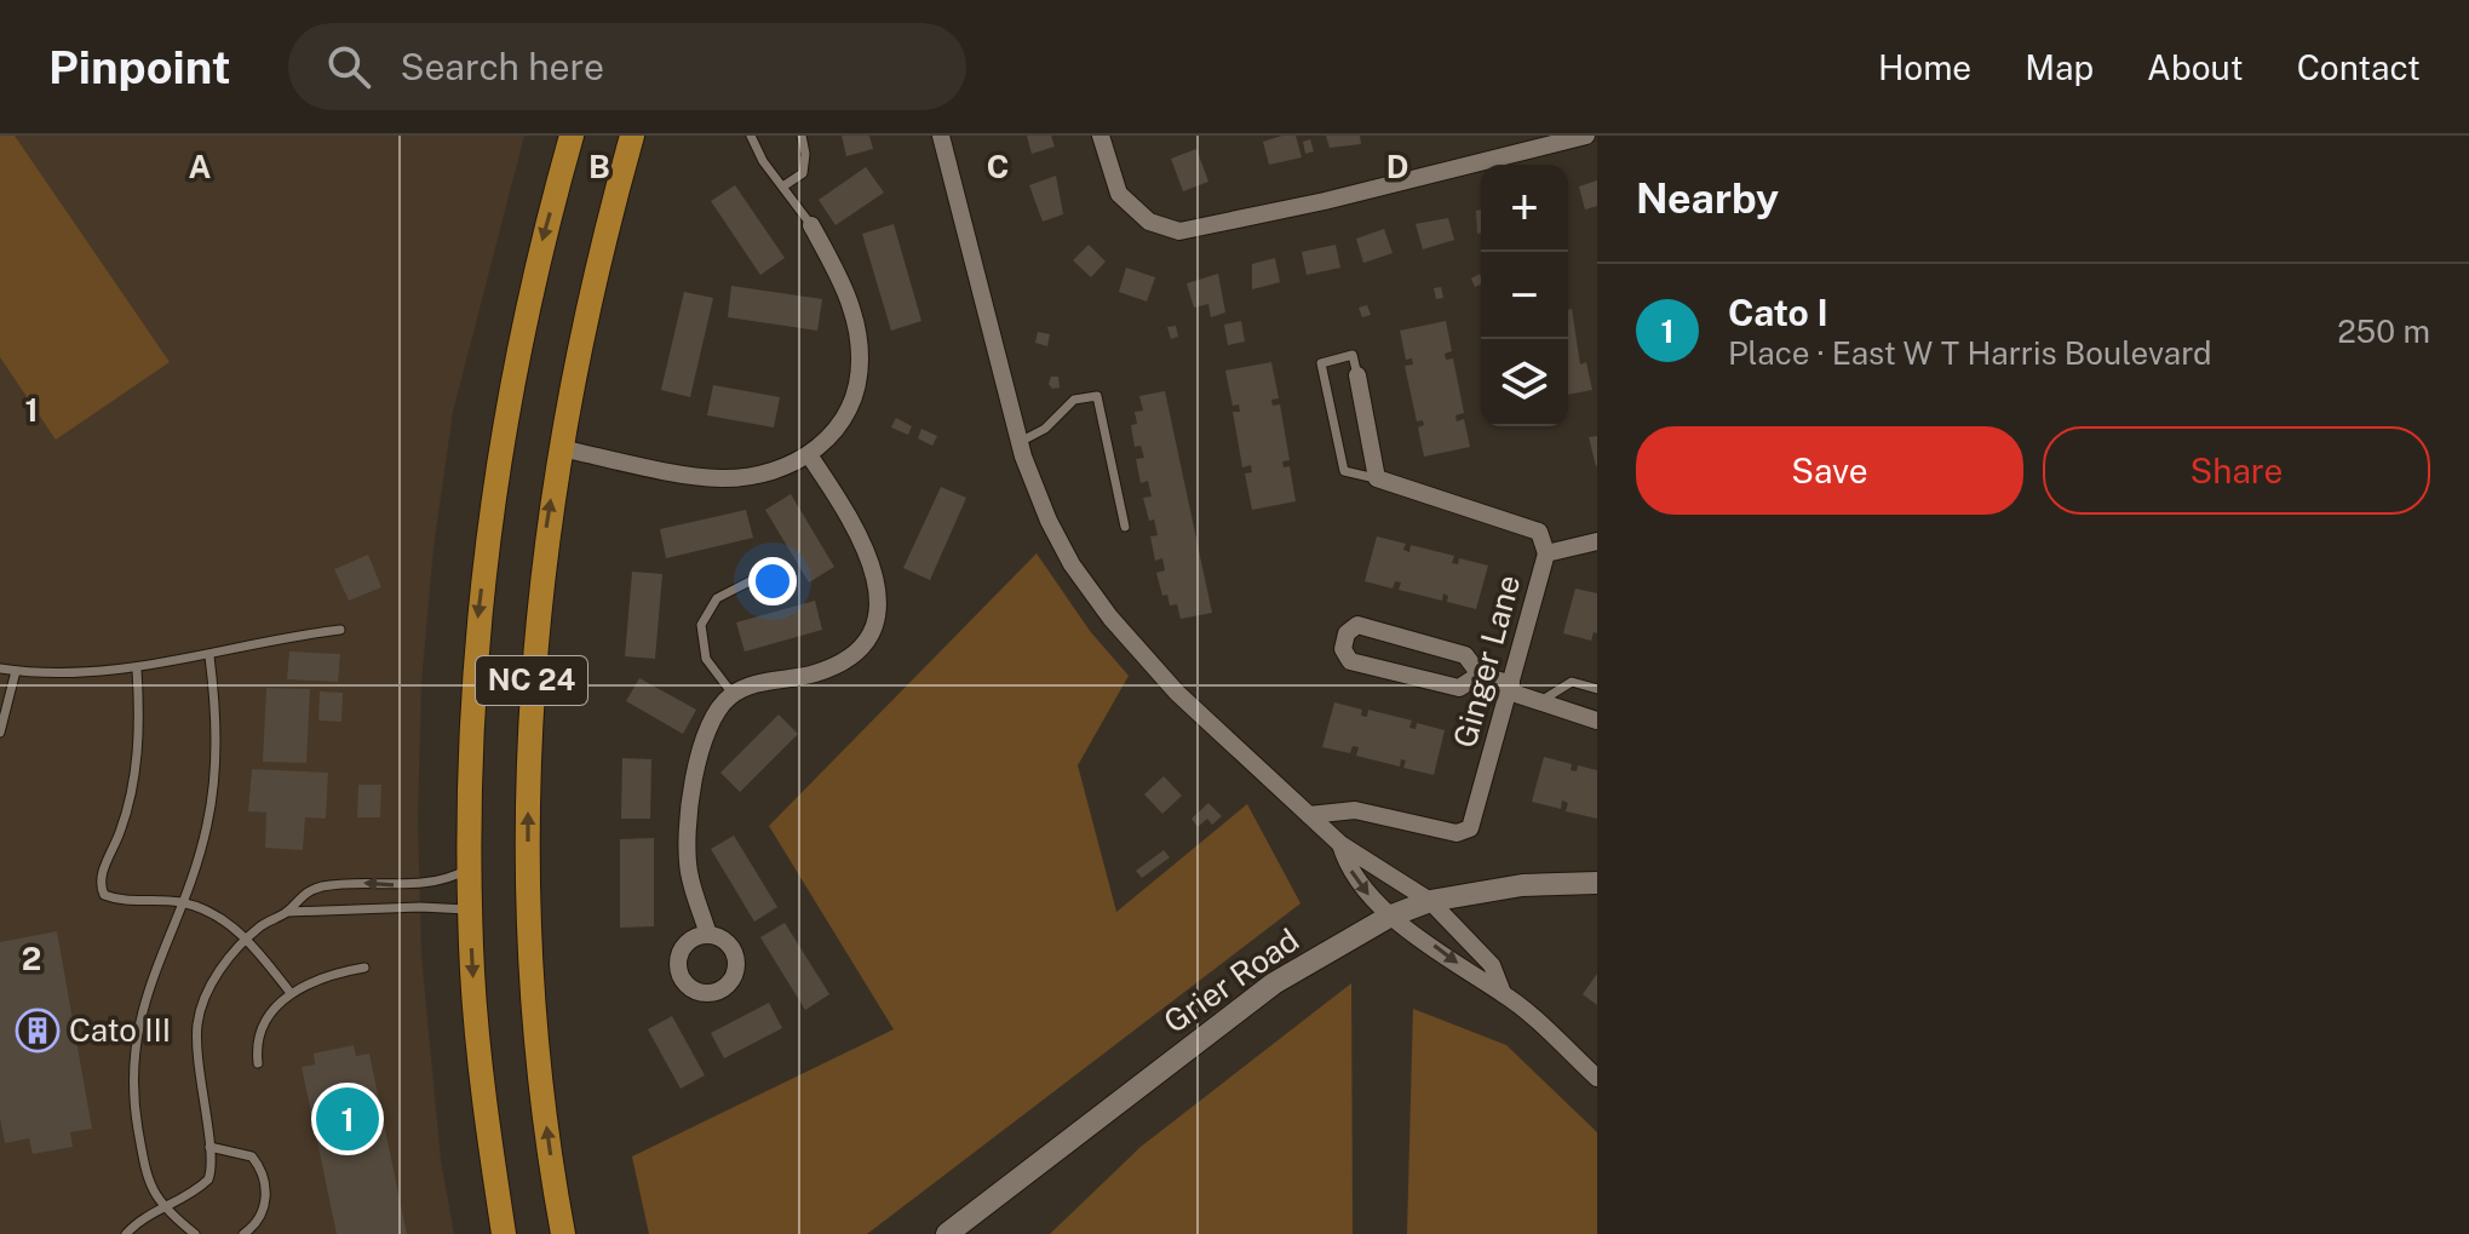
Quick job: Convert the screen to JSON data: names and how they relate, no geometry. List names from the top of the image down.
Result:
{
  "streets": {
    "main road": ["NC 24"],
    "street": ["Ginger Lane", "Grier Road"]
  },
  "places": {
    "building": ["Cato III"]
  },
  "page": {
    "header": "Pinpoint",
    "search": "Search here",
    "nav": [
      "Home",
      "Map",
      "About",
      "Contact"
    ],
    "heading": "Nearby",
    "map_buttons": ["+", "−"],
    "list": [
      {
        "mark": "1",
        "name": "Cato I",
        "note": "Place · East W T Harris Boulevard",
        "value": "250 m"
      }
    ],
    "buttons": ["Save", "Share"],
    "pins": "1"
  },
  "grid": {
    "columns": [
      "A",
      "B",
      "C",
      "D"
    ],
    "rows": ["1", "2"]
  }
}
